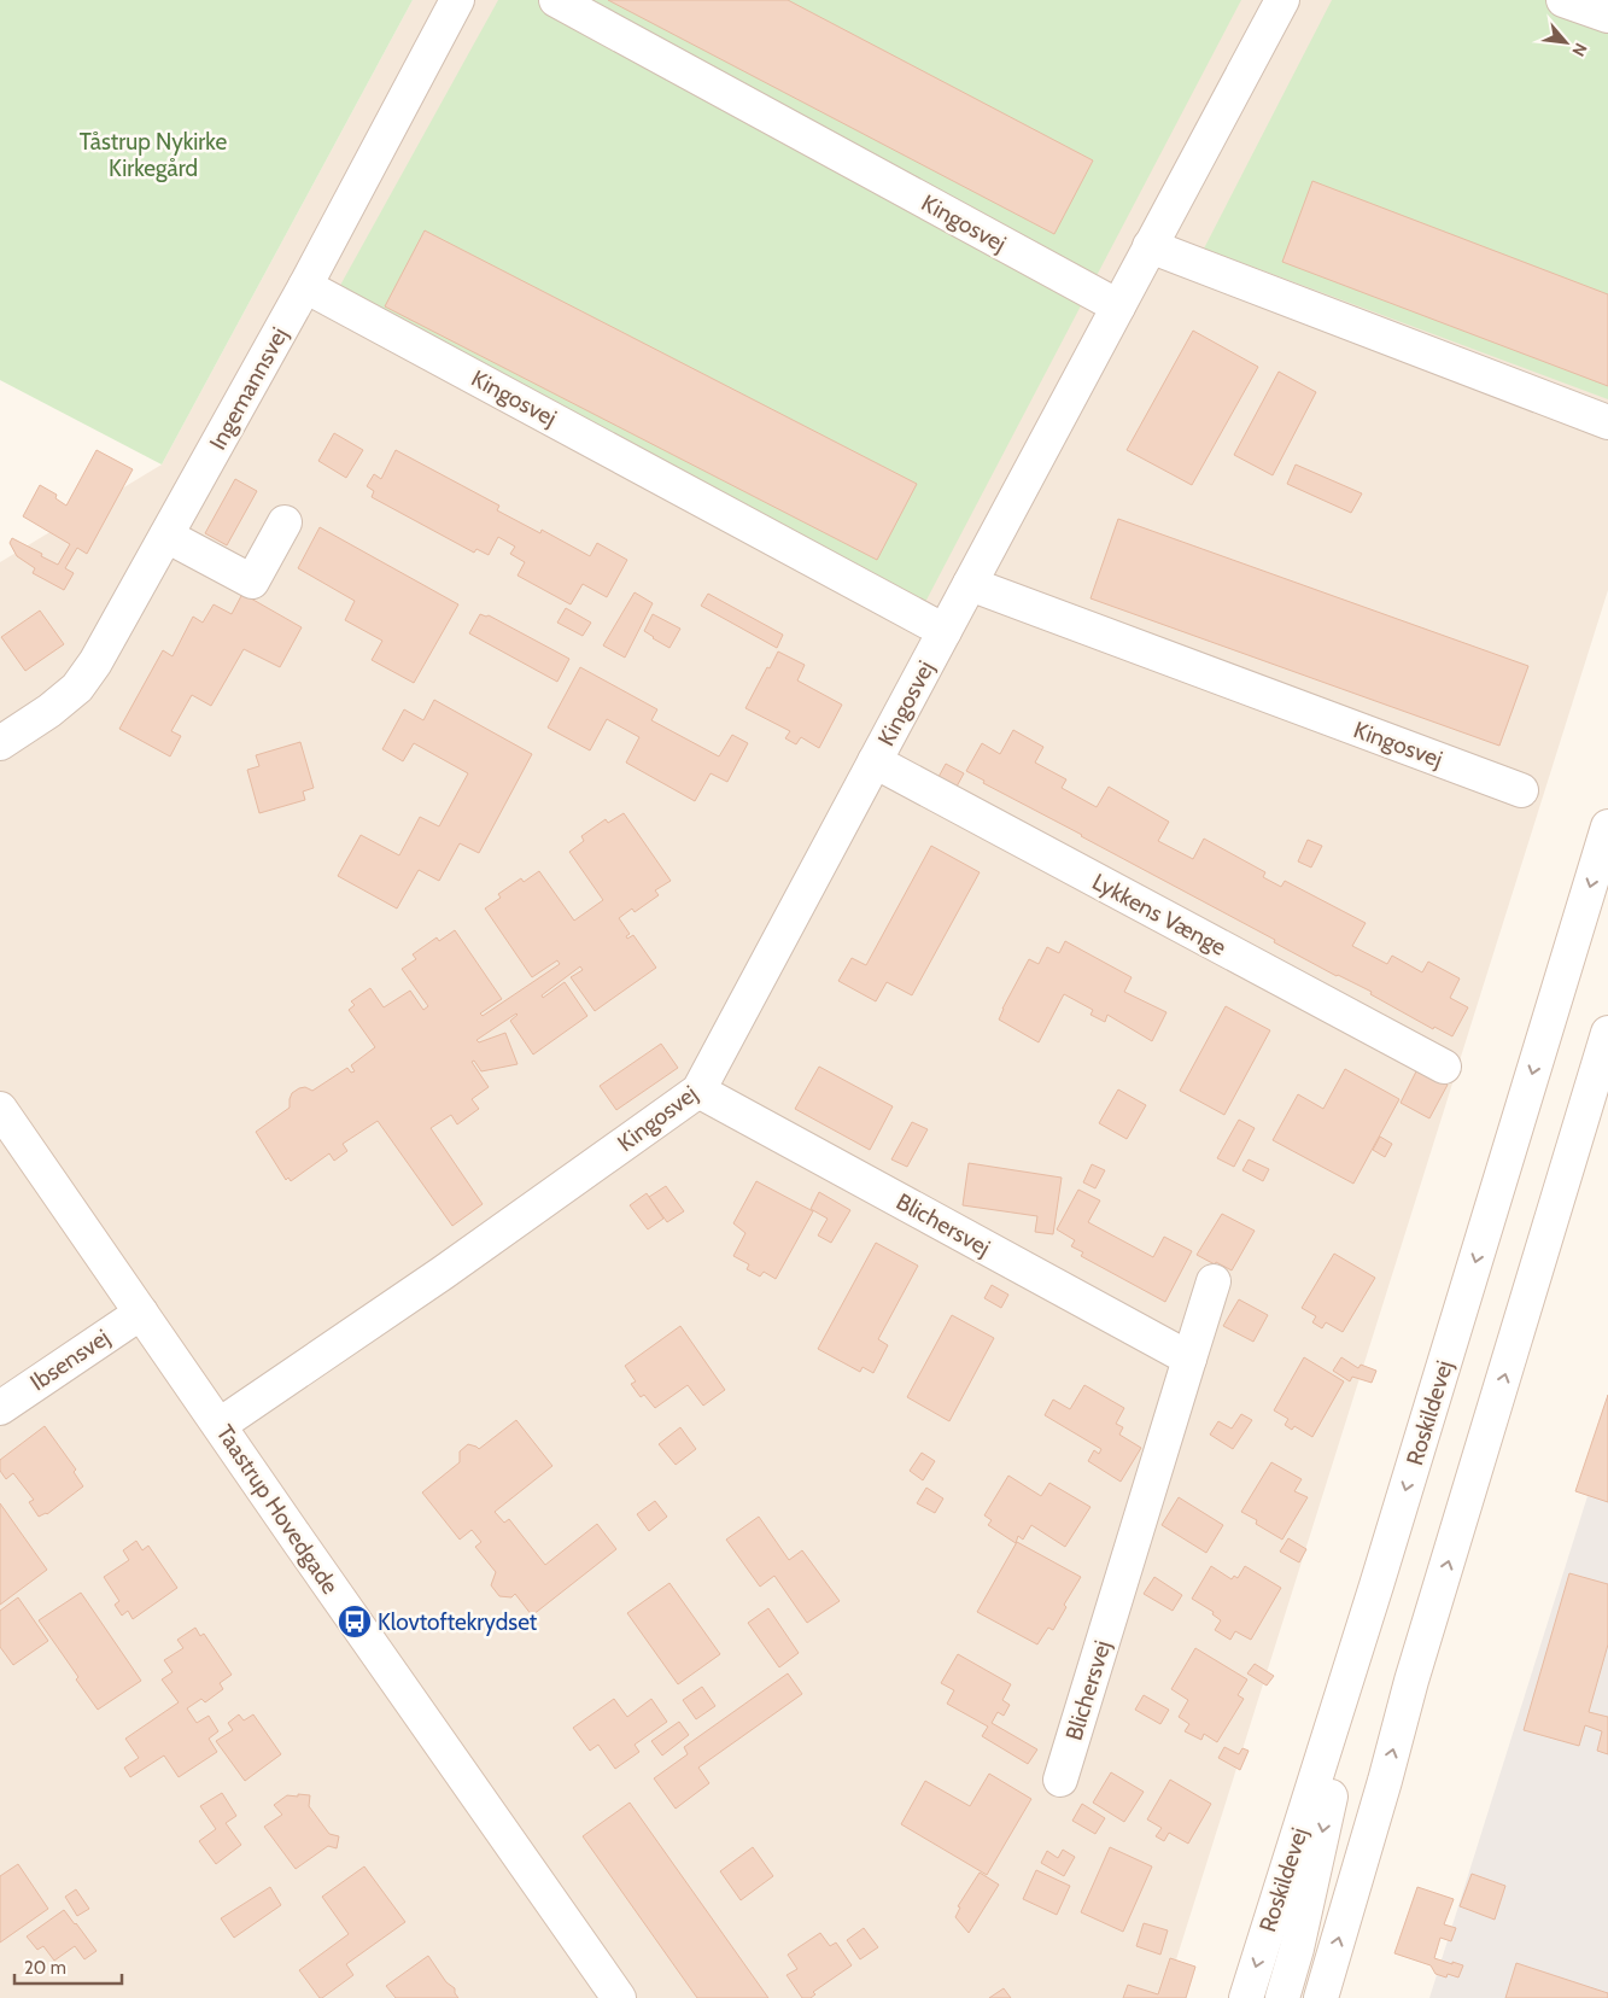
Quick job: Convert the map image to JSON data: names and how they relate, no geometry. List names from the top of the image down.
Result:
{
  "streets": {
    "street": [
      "Kingosvej",
      "Ingemannsvej",
      "Lykkens Vænge",
      "Blichersvej",
      "Ibsensvej",
      "Roskildevej",
      "Taastrup Hovedgade"
    ]
  },
  "crossings": [
    ["Kingosvej", "Ingemannsvej"],
    ["Kingosvej", "Lykkens Vænge"],
    ["Kingosvej", "Blichersvej"],
    ["Kingosvej", "Taastrup Hovedgade"],
    ["Ibsensvej", "Taastrup Hovedgade"]
  ],
  "parks": ["Tåstrup Nykirke Kirkegård"],
  "places": {
    "bus stop": ["Klovtoftekrydset"]
  },
  "scale_bar": "20 m",
  "north": "bottom right"
}
